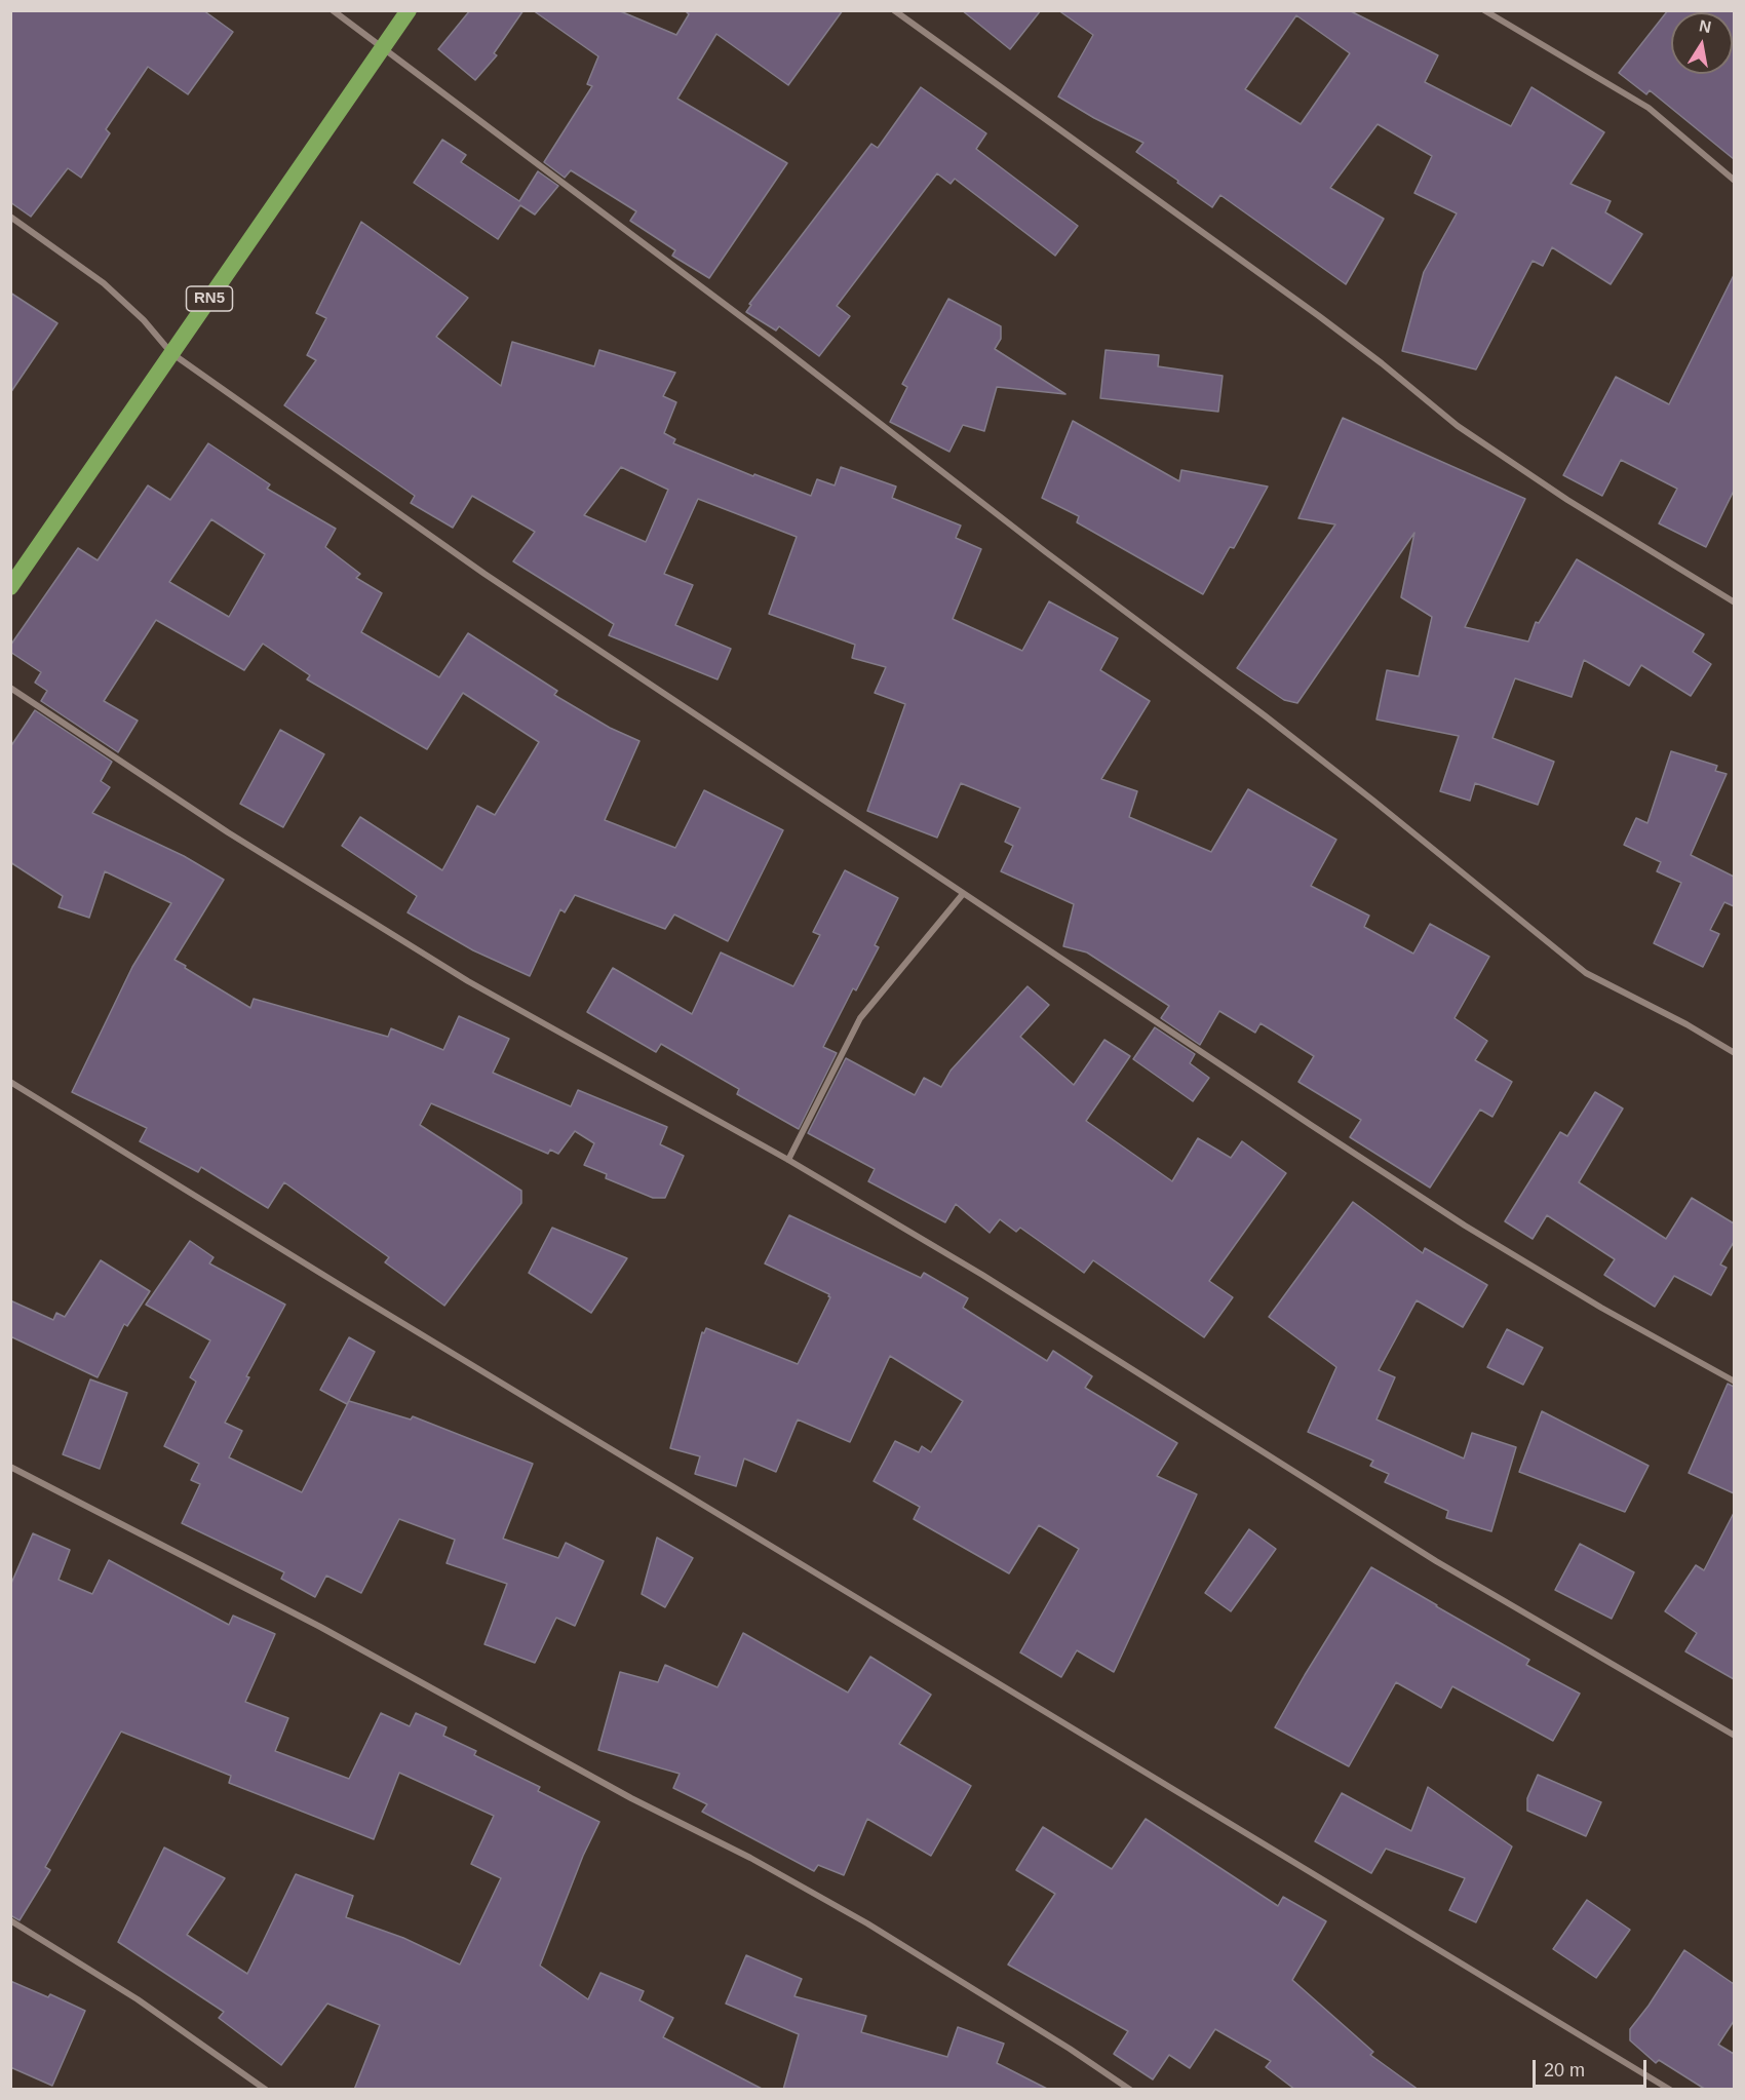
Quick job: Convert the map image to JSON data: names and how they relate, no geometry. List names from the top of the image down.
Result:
{
  "streets": {
    "highway": ["RN5"]
  },
  "scale_bar": "20 m",
  "north": "top"
}
